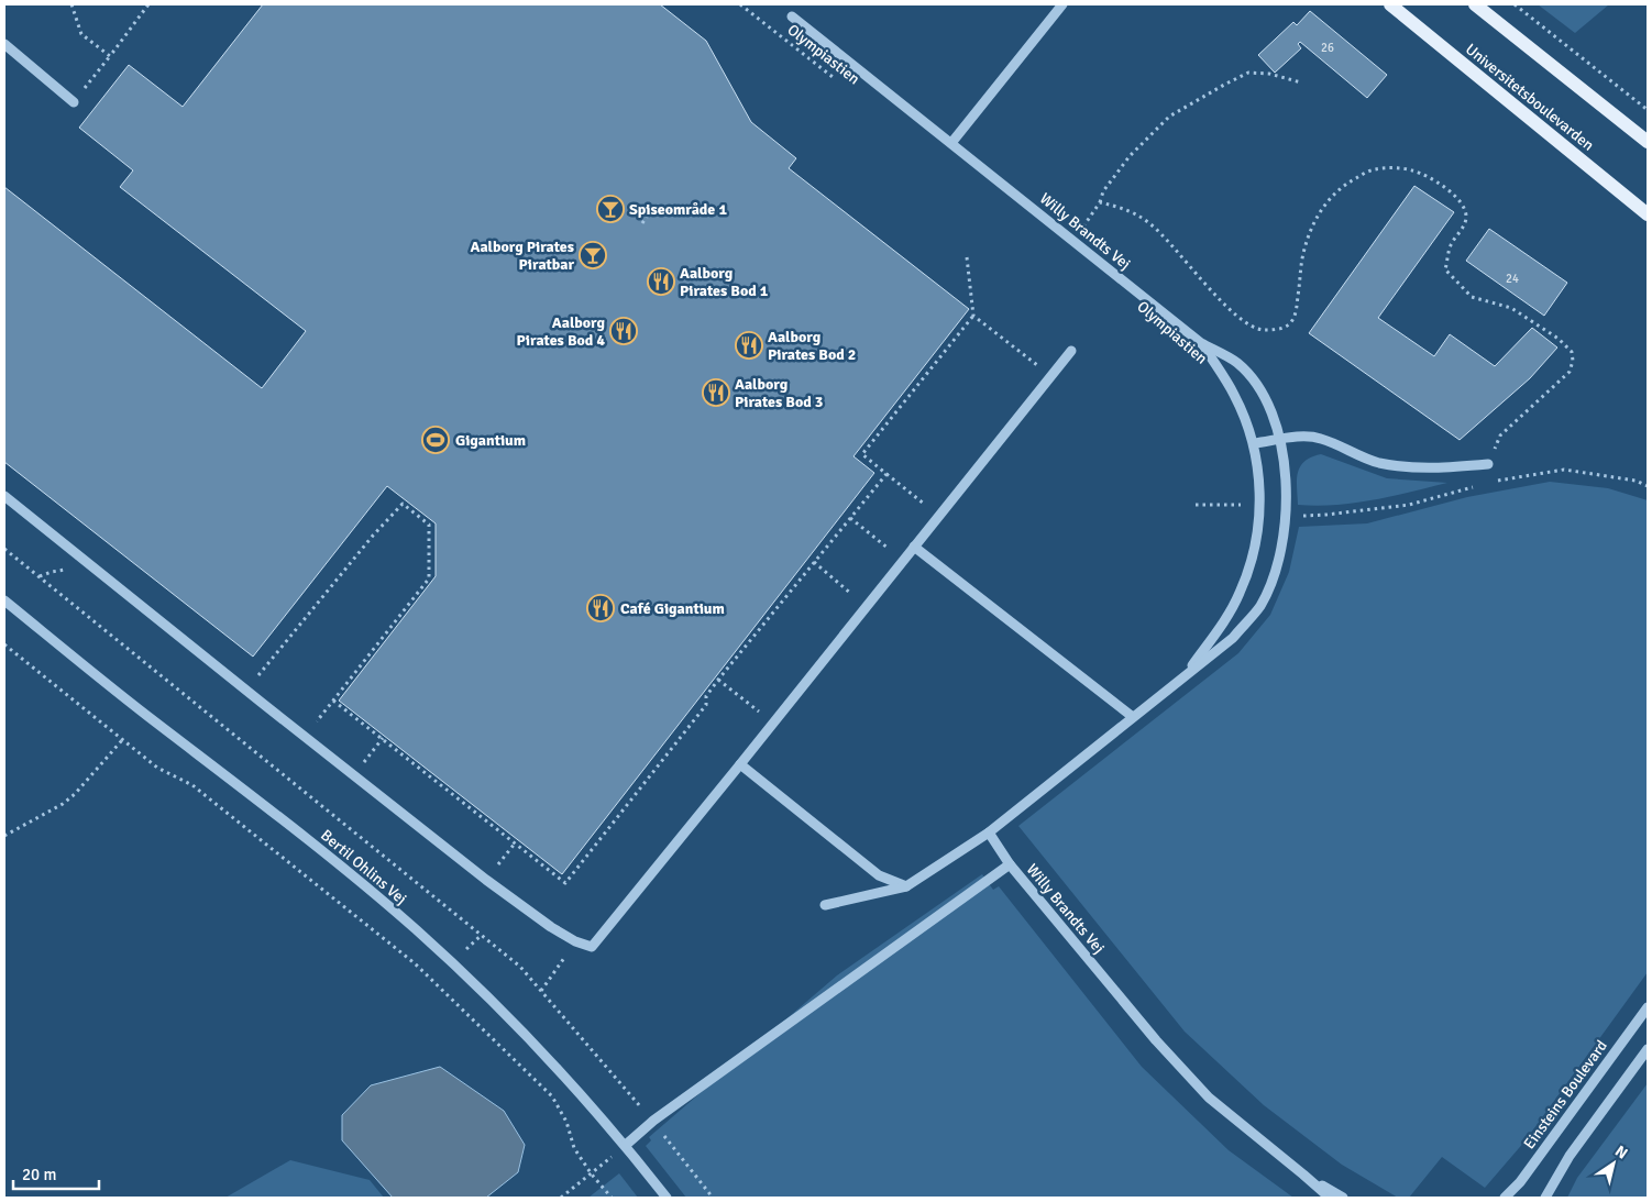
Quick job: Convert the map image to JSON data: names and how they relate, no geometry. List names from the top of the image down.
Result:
{
  "streets": {
    "main road": ["Universitetsboulevarden"],
    "street": ["Willy Brandts Vej", "Bertil Ohlins Vej", "Einsteins Boulevard"],
    "path": ["Olympiastien"]
  },
  "places": {
    "bar": ["Spiseområde 1", "Aalborg Pirates Piratbar"],
    "restaurant": [
      "Aalborg Pirates Bod 1",
      "Aalborg Pirates Bod 4",
      "Aalborg Pirates Bod 2",
      "Aalborg Pirates Bod 3",
      "Café Gigantium"
    ],
    "sports": ["Gigantium"]
  },
  "house_numbers": ["26", "24"],
  "scale_bar": "20 m",
  "north": "top right"
}
